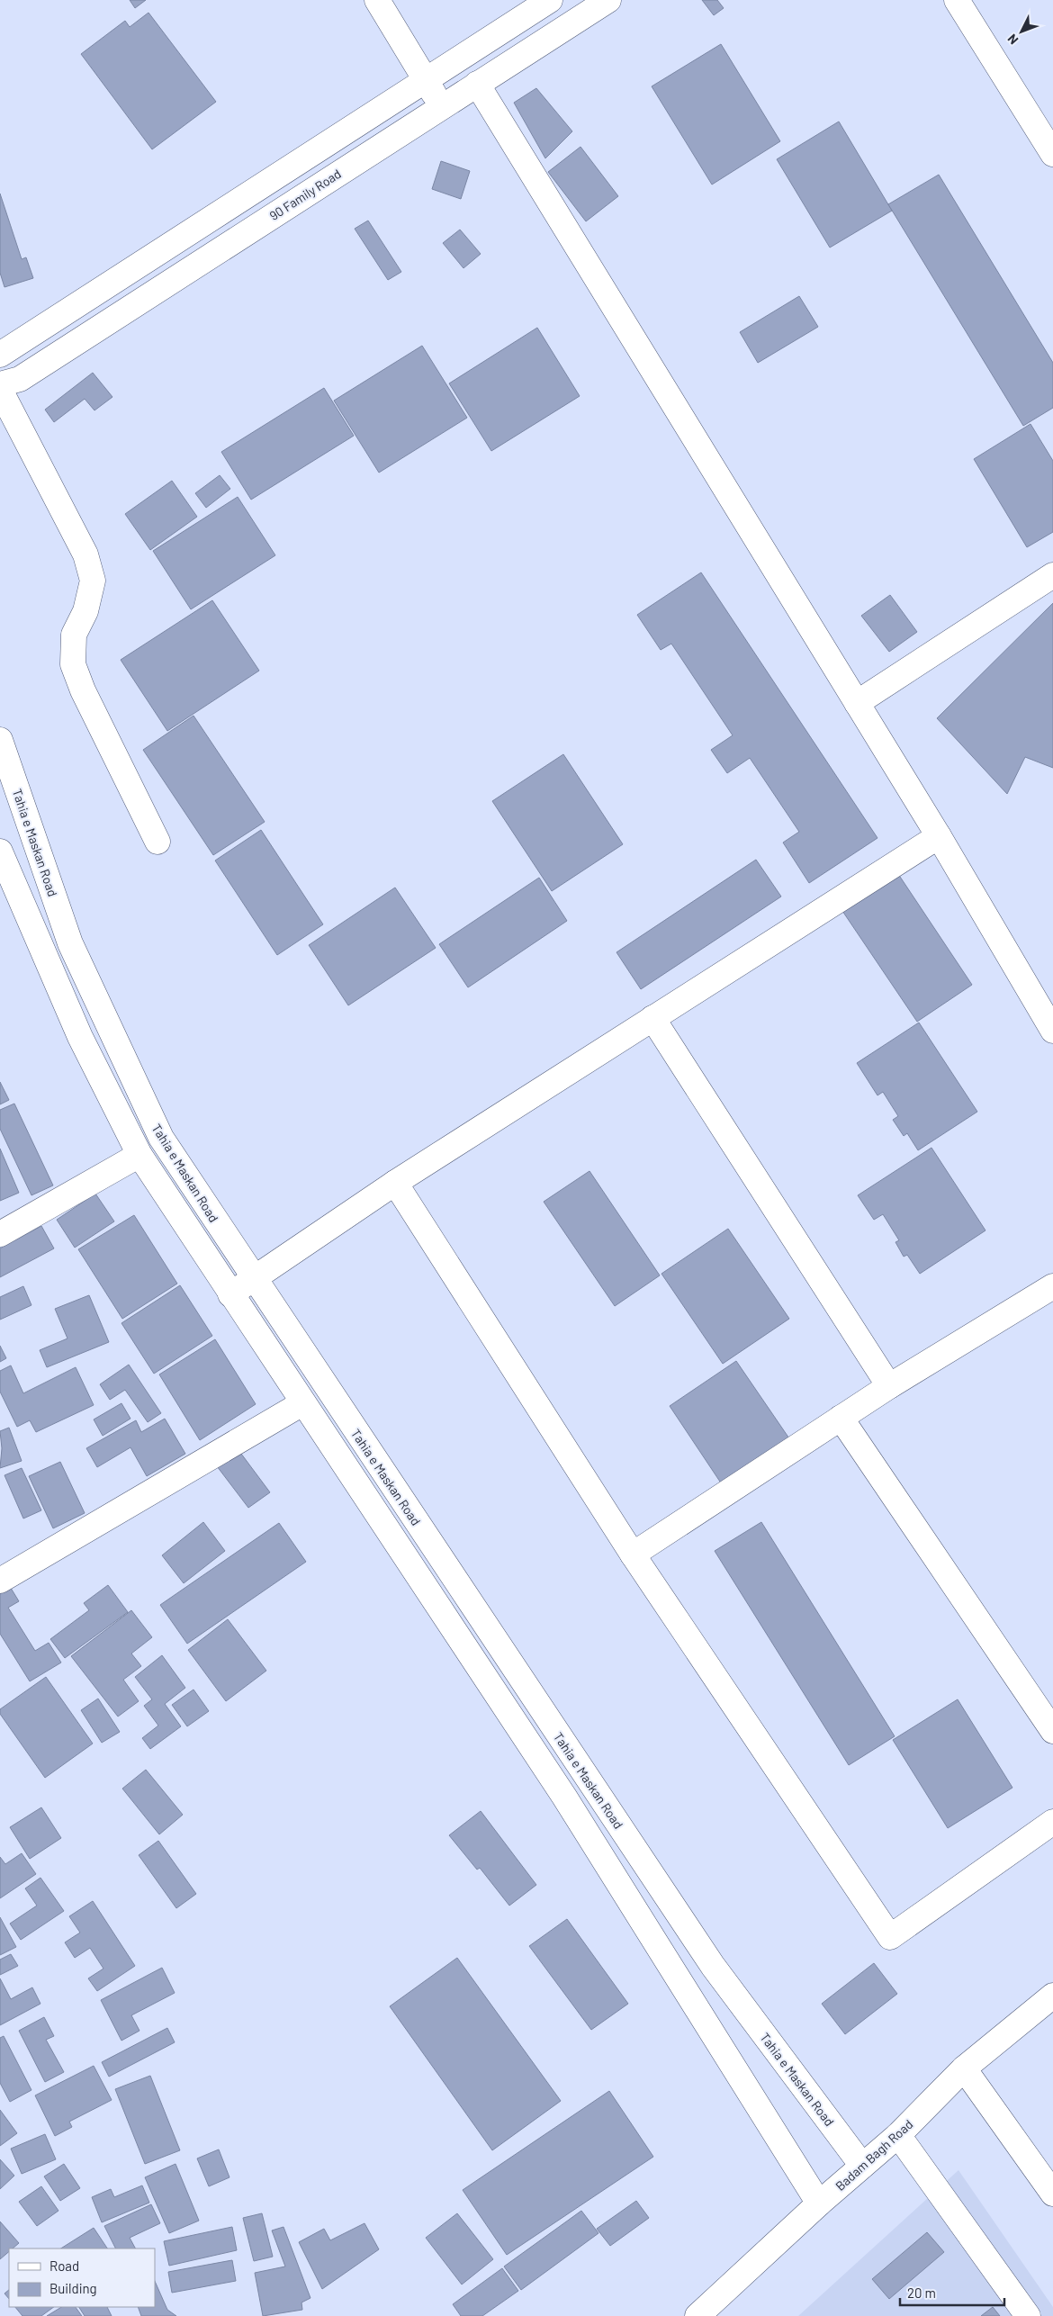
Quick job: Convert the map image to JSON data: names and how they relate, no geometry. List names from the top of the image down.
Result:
{
  "streets": {
    "street": ["90 Family Road", "Tahia e Maskan Road", "Badam Bagh Road"]
  },
  "crossings": [
    ["Tahia e Maskan Road", "Badam Bagh Road"]
  ],
  "legend": ["Road", "Building"],
  "scale_bar": "20 m",
  "north": "bottom left"
}
